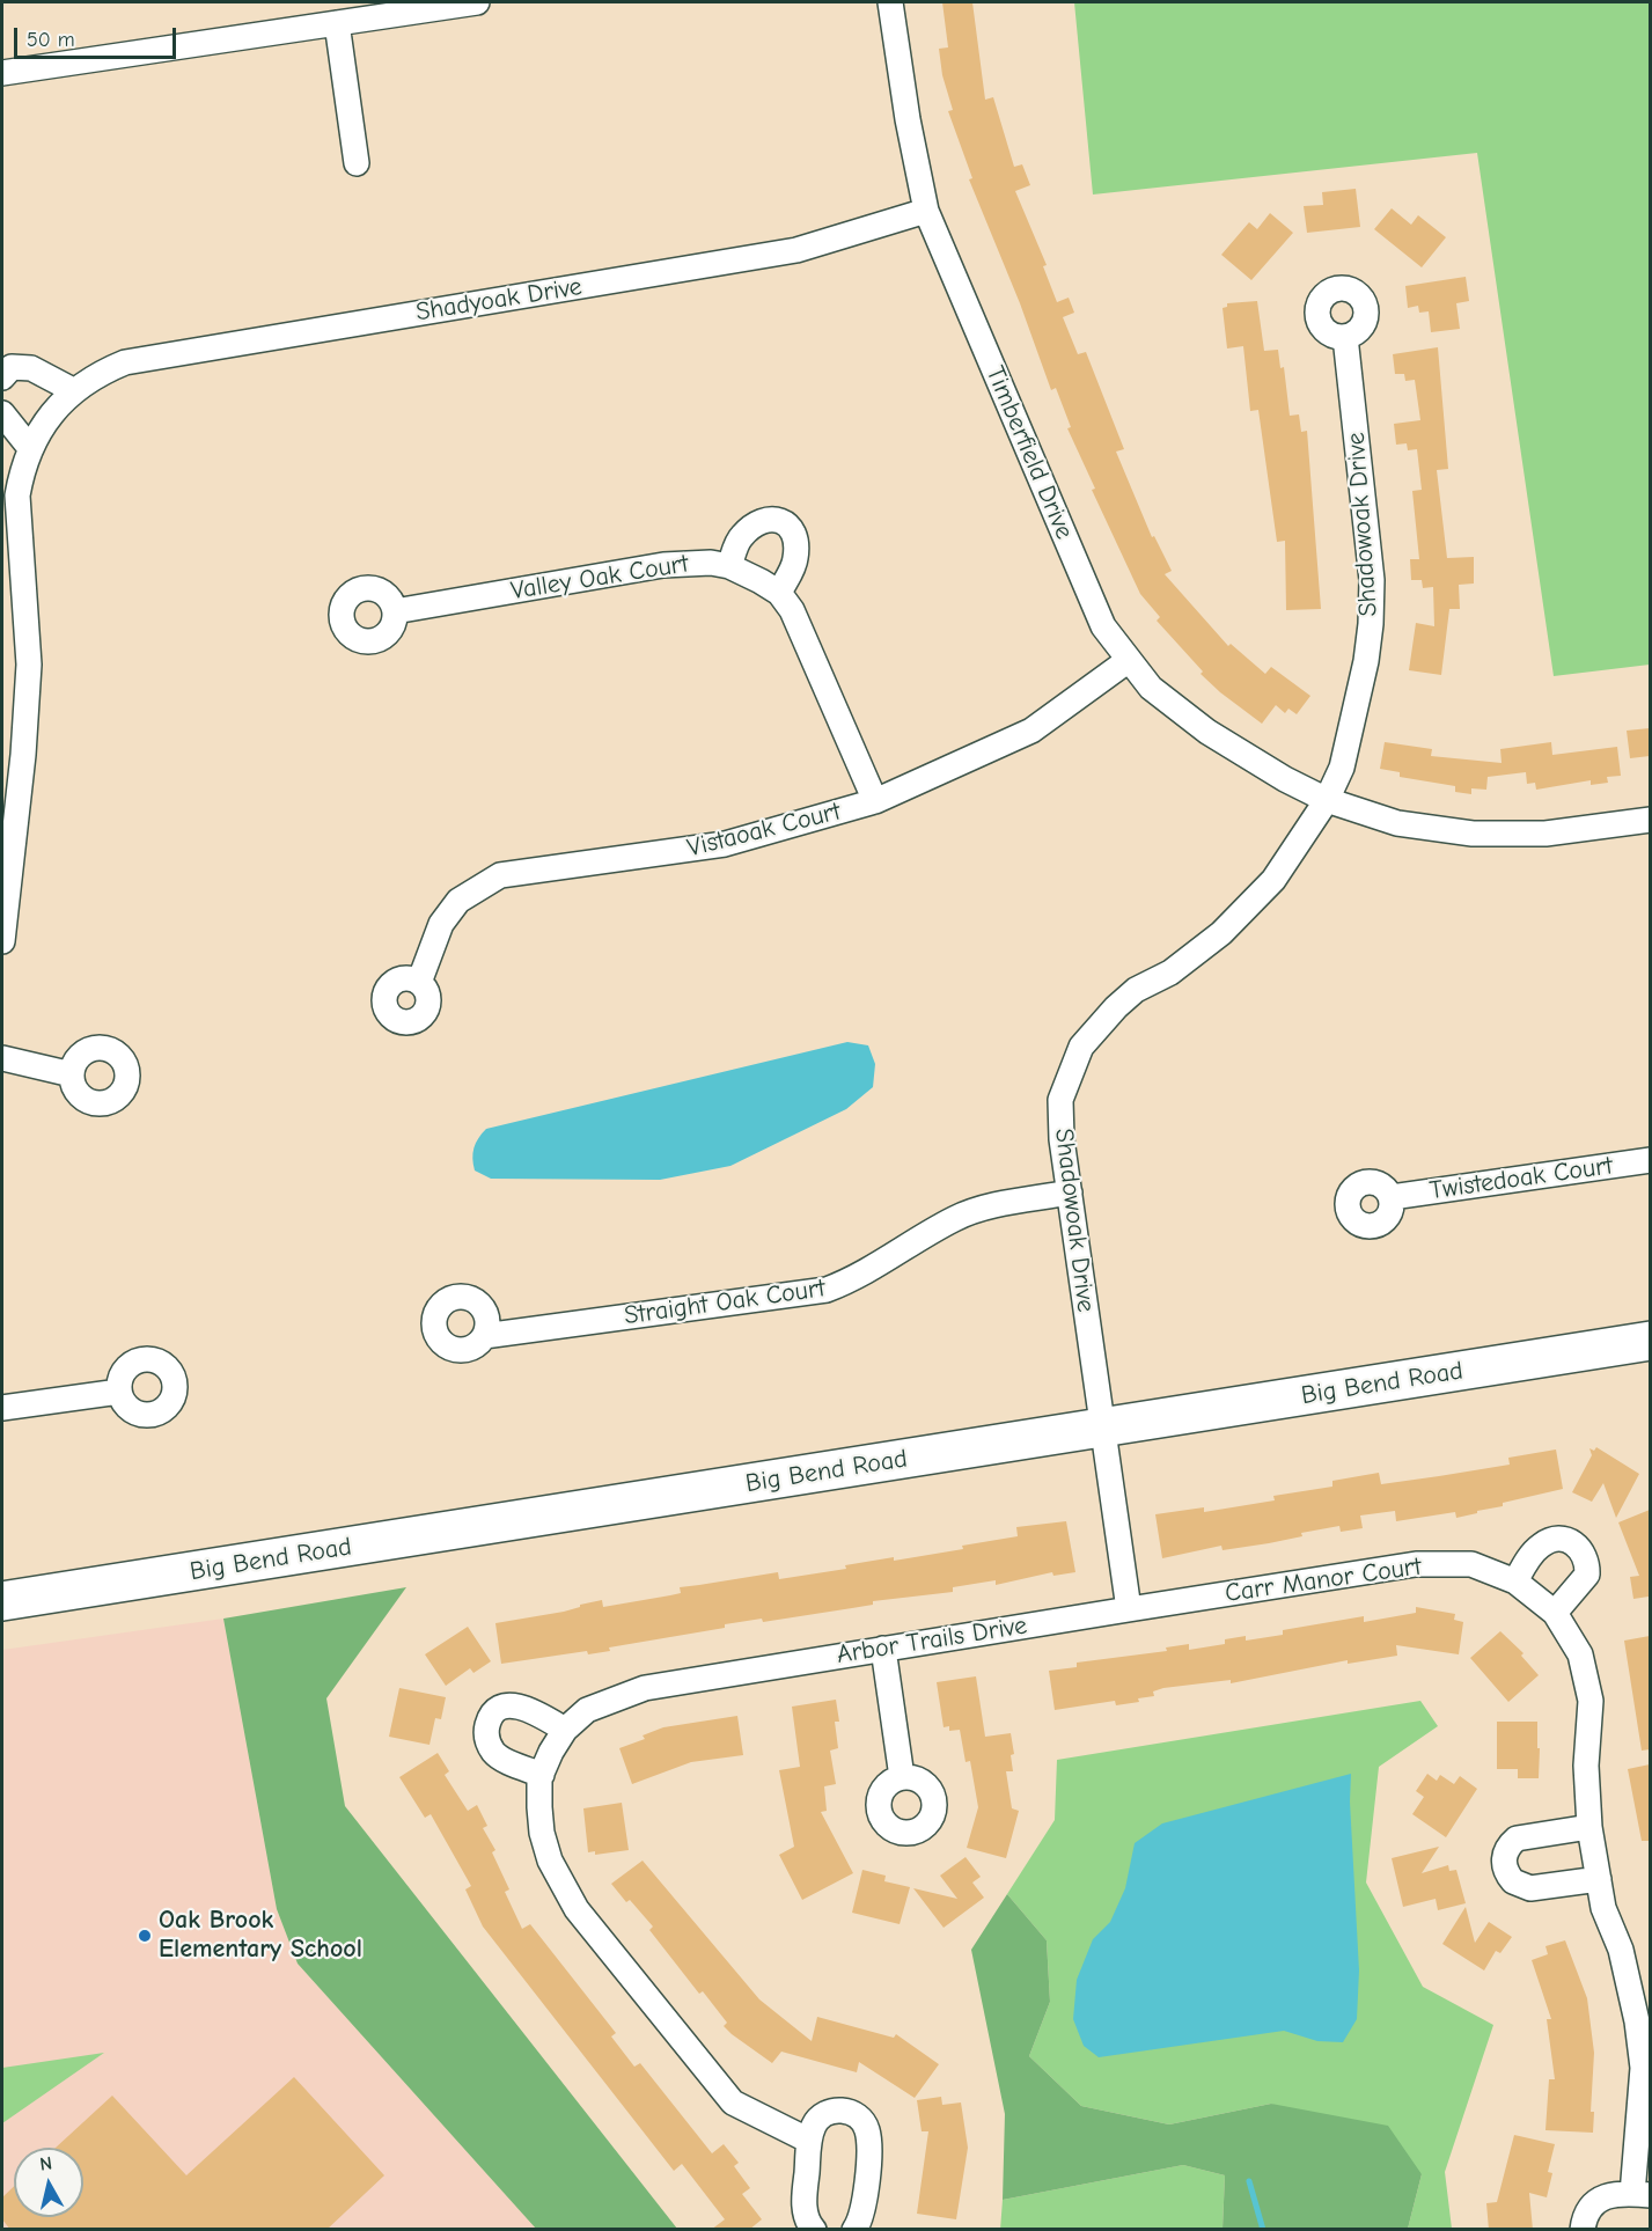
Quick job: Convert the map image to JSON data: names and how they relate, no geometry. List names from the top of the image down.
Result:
{
  "streets": {
    "main road": ["Big Bend Road"],
    "street": [
      "Shadyoak Drive",
      "Timberfield Drive",
      "Shadowoak Drive",
      "Valley Oak Court",
      "Vistaoak Court",
      "Twistedoak Court",
      "Straight Oak Court",
      "Carr Manor Court",
      "Arbor Trails Drive"
    ]
  },
  "crossings": [
    ["Shadyoak Drive", "Timberfield Drive"],
    ["Timberfield Drive", "Shadowoak Drive"],
    ["Timberfield Drive", "Vistaoak Court"],
    ["Shadowoak Drive", "Straight Oak Court"],
    ["Shadowoak Drive", "Big Bend Road"],
    ["Carr Manor Court", "Arbor Trails Drive"]
  ],
  "places": ["Oak Brook Elementary School"],
  "scale_bar": "50 m",
  "north": "top"
}
